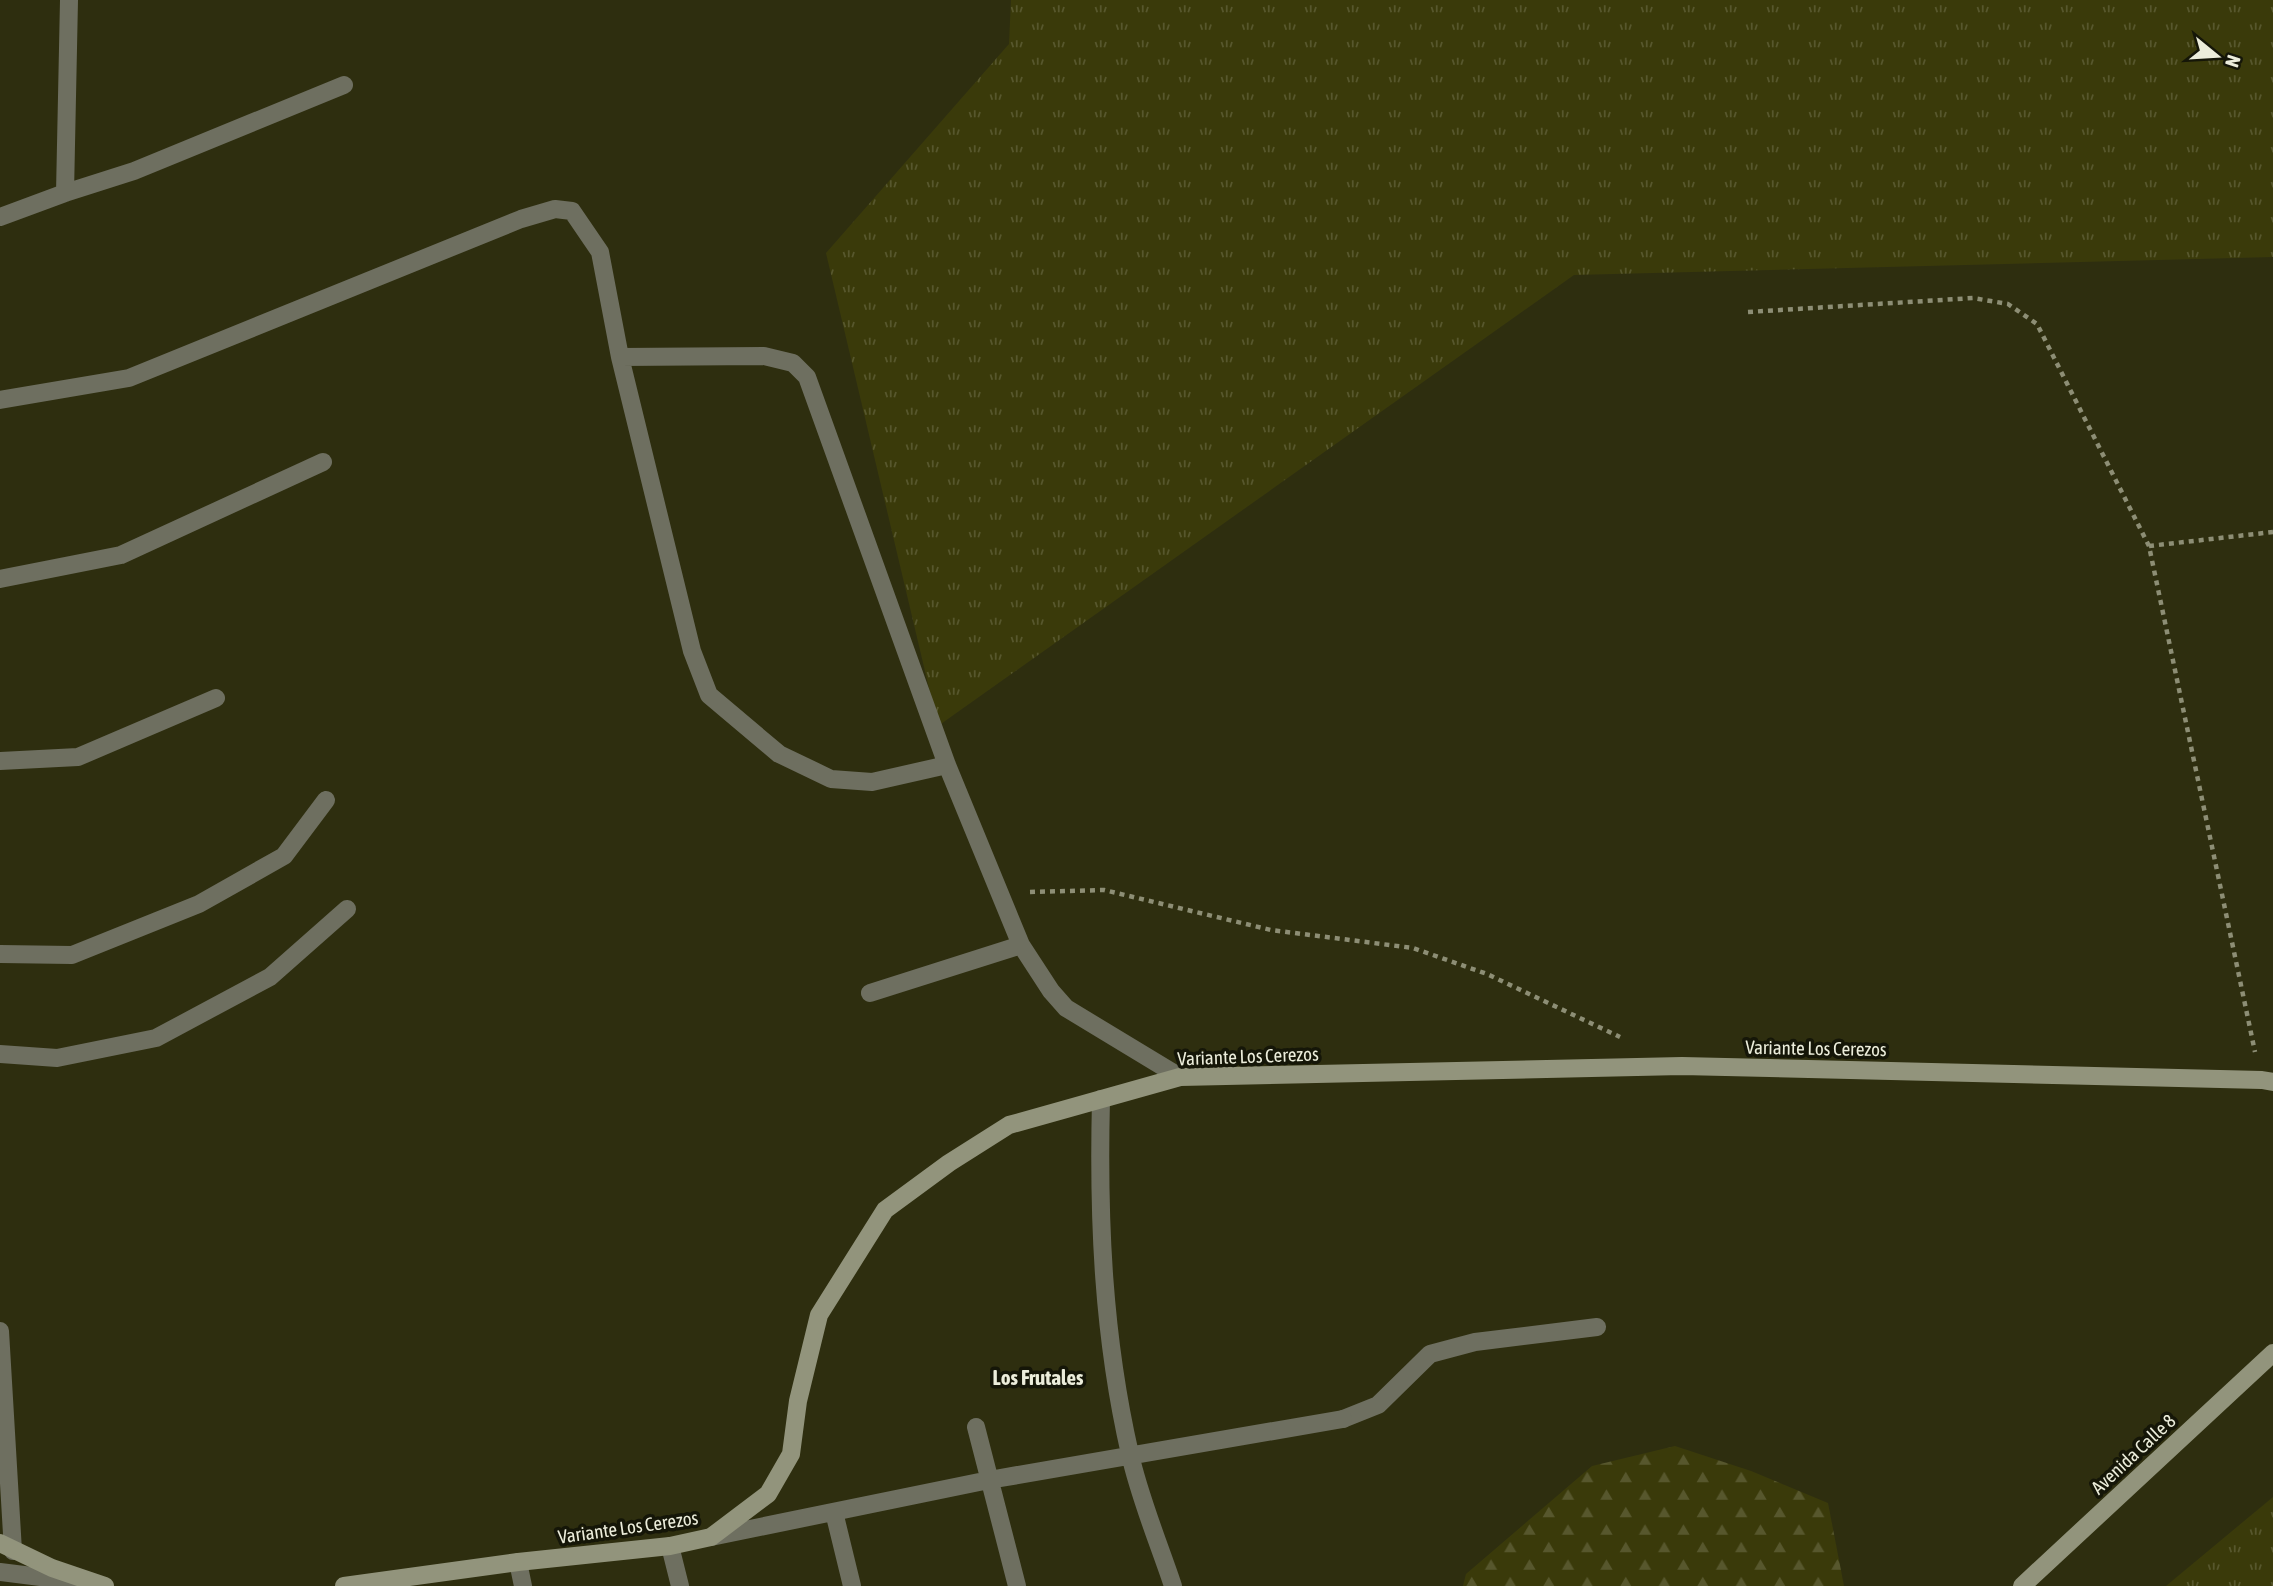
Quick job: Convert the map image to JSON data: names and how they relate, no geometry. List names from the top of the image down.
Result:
{
  "streets": {
    "street": ["Variante Los Cerezos", "Avenida Calle 8"]
  },
  "districts": ["Los Frutales"],
  "north": "right"
}
